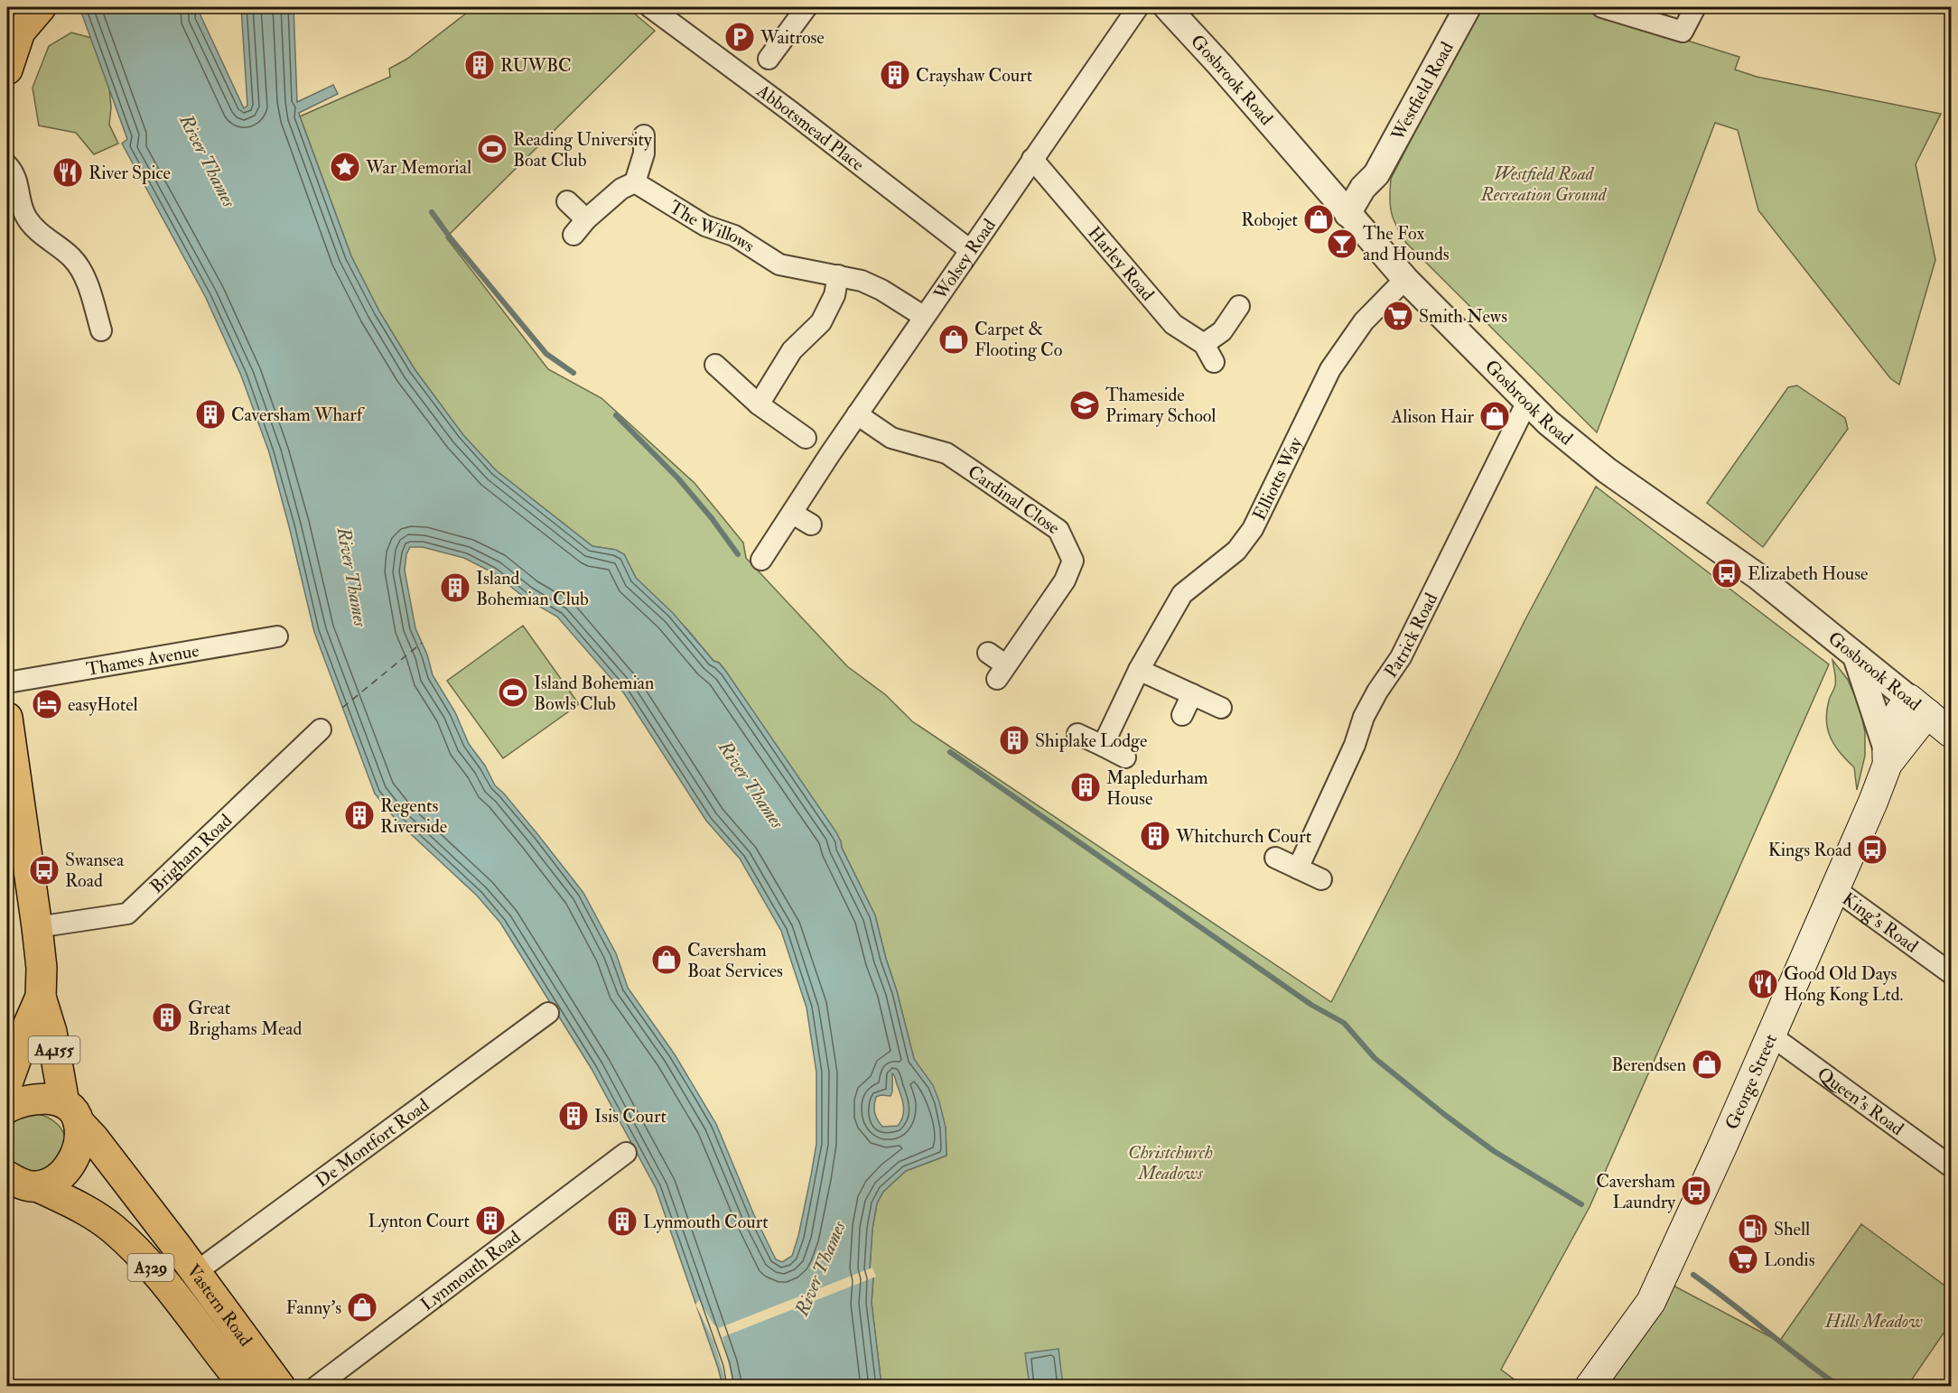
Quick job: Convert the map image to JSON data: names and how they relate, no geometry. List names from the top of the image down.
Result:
{
  "streets": {
    "main road": [
      "Gosbrook Road",
      "A4155",
      "George Street",
      "A329",
      "Vastern Road"
    ],
    "street": [
      "Westfield Road",
      "Abbotsmead Place",
      "The Willows",
      "Wolsey Road",
      "Harley Road",
      "Elliotts Way",
      "Cardinal Close",
      "Patrick Road",
      "Thames Avenue",
      "Brigham Road",
      "King's Road",
      "Queen's Road",
      "De Montfort Road",
      "Lynmouth Road"
    ]
  },
  "crossings": [
    ["Gosbrook Road", "Westfield Road"],
    ["Gosbrook Road", "Elliotts Way"],
    ["Gosbrook Road", "Patrick Road"],
    ["Gosbrook Road", "George Street"],
    ["Abbotsmead Place", "Wolsey Road"],
    ["The Willows", "Wolsey Road"],
    ["Wolsey Road", "Harley Road"],
    ["Wolsey Road", "Cardinal Close"],
    ["Brigham Road", "A4155"],
    ["King's Road", "George Street"],
    ["A4155", "Vastern Road"],
    ["George Street", "Queen's Road"],
    ["De Montfort Road", "Vastern Road"]
  ],
  "water": ["River Thames"],
  "parks": ["Westfield Road Recreation Ground", "Christchurch Meadows", "Hills Meadow"],
  "places": {
    "parking": ["Waitrose"],
    "building": [
      "RUWBC",
      "Crayshaw Court",
      "Caversham Wharf",
      "Island Bohemian Club",
      "Shiplake Lodge",
      "Mapledurham House",
      "Regents Riverside",
      "Whitchurch Court",
      "Great Brighams Mead",
      "Isis Court",
      "Lynton Court",
      "Lynmouth Court"
    ],
    "sports": ["Reading University Boat Club", "Island Bohemian Bowls Club"],
    "place": ["War Memorial"],
    "restaurant": ["River Spice", "Good Old Days Hong Kong Ltd."],
    "shop": [
      "Robojet",
      "Carpet & Flooting Co",
      "Alison Hair",
      "Caversham Boat Services",
      "Berendsen",
      "Fanny's"
    ],
    "bar": ["The Fox and Hounds"],
    "supermarket": ["Smith News", "Londis"],
    "school or university": ["Thameside Primary School"],
    "bus stop": [
      "Elizabeth House",
      "Kings Road",
      "Swansea Road",
      "Caversham Laundry"
    ],
    "hotel": ["easyHotel"],
    "fuel station": ["Shell"]
  }
}
